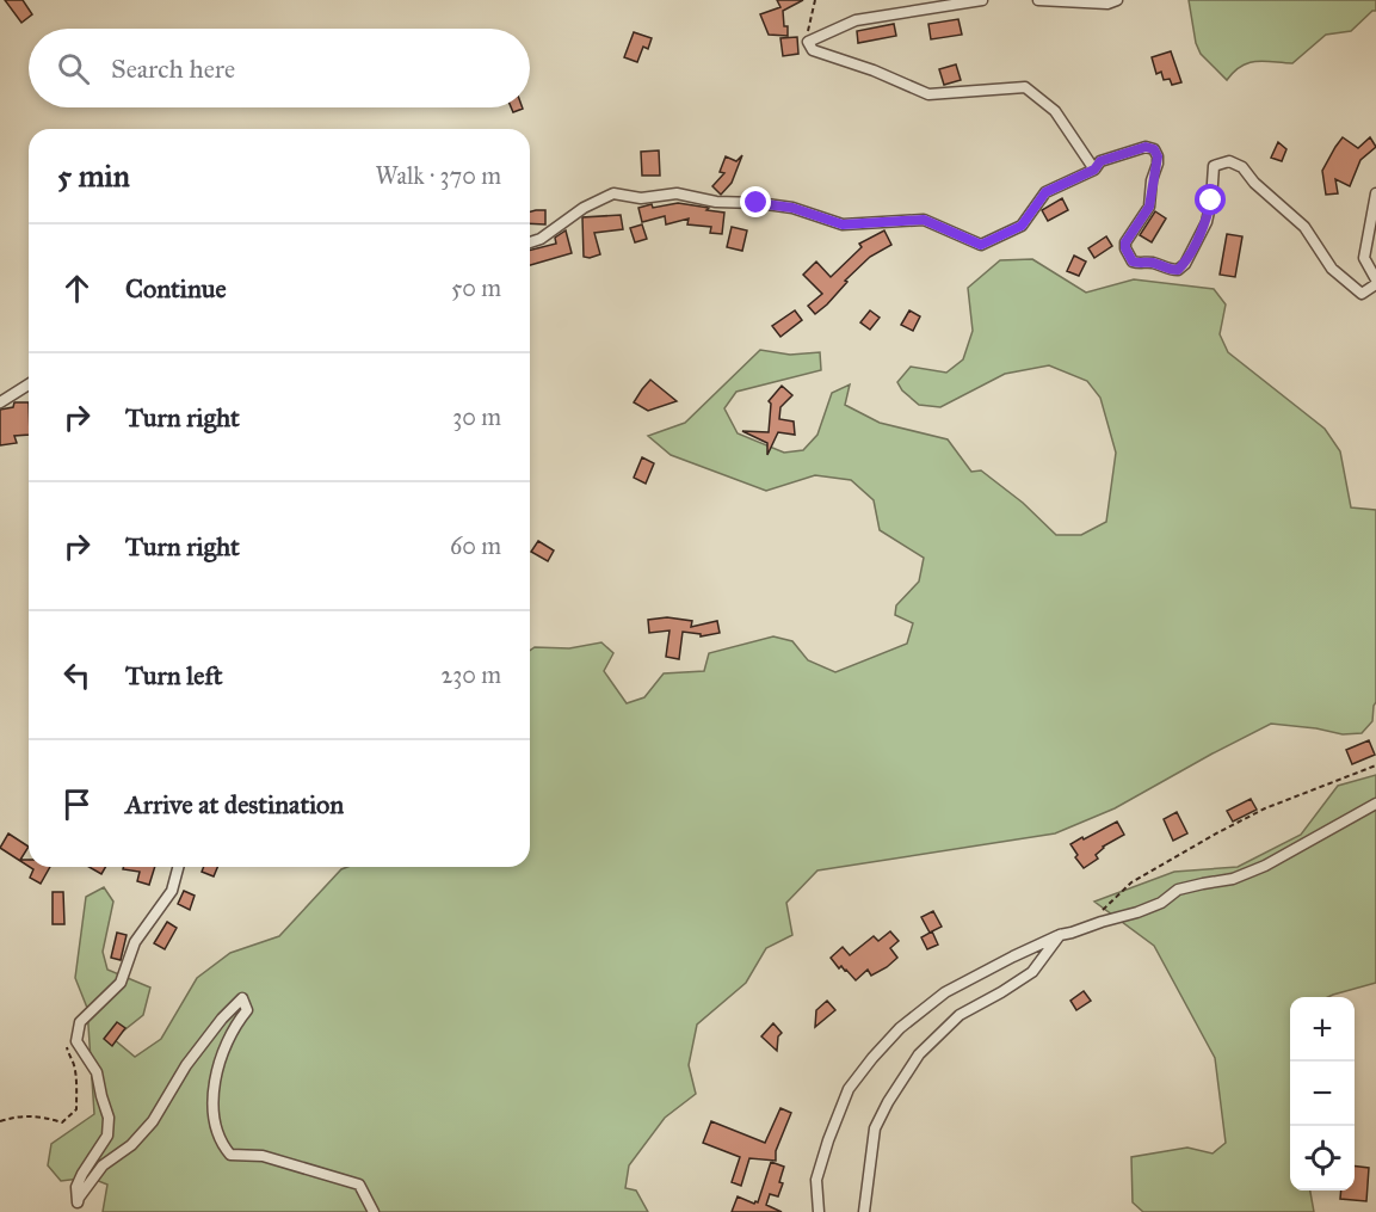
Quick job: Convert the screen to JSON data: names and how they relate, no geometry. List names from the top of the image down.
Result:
{
  "page": {
    "search": "Search here",
    "heading": ["5 min", "Walk · 370 m"],
    "list": [
      ["Continue", "50 m"],
      ["Turn right", "30 m"],
      ["Turn right", "60 m"],
      ["Turn left", "230 m"],
      "Arrive at destination"
    ],
    "map_buttons": ["+", "−"]
  }
}
